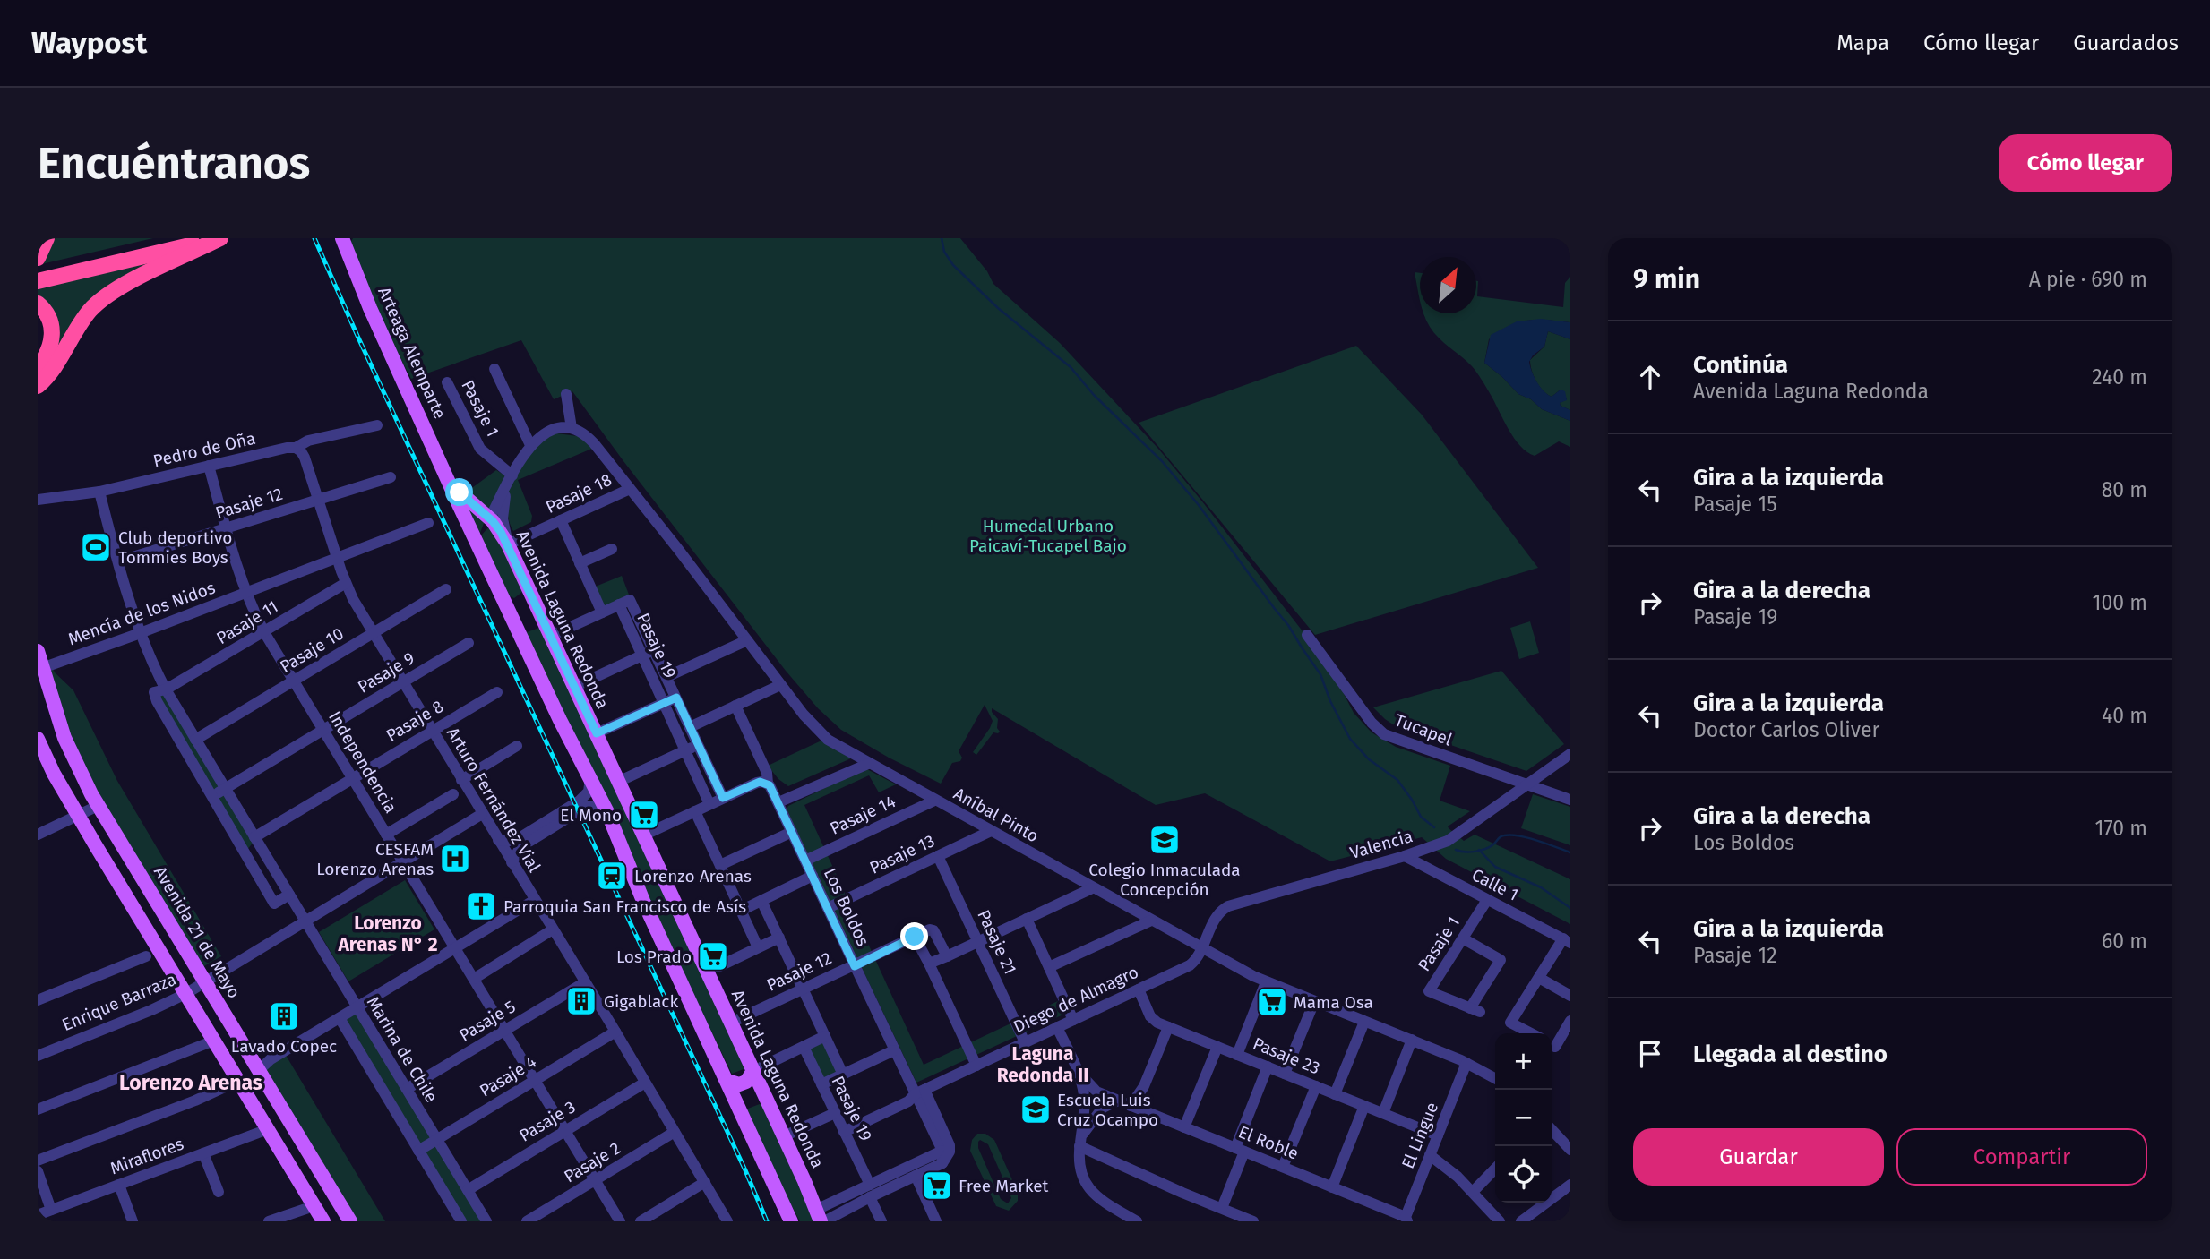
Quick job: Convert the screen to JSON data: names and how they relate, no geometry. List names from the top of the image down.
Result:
{
  "streets": {
    "main road": ["Arteaga Alemparte", "Avenida Laguna Redonda", "Avenida 21 de Mayo"],
    "street": [
      "Pasaje 1",
      "Pedro de Oña",
      "Pasaje 18",
      "Pasaje 12",
      "Mencía de los Nidos",
      "Pasaje 11",
      "Pasaje 19",
      "Pasaje 10",
      "Pasaje 9",
      "Pasaje 8",
      "Tucapel",
      "Independencia",
      "Arturo Fernández Vial",
      "Pasaje 14",
      "Aníbal Pinto",
      "Valencia",
      "Pasaje 13",
      "Calle 1",
      "Los Boldos",
      "Pasaje 21",
      "Diego de Almagro",
      "Enrique Barraza",
      "Pasaje 5",
      "Marina de Chile",
      "Pasaje 23",
      "Pasaje 4",
      "Pasaje 3",
      "El Lingue",
      "El Roble",
      "Miraflores",
      "Pasaje 2"
    ]
  },
  "crossings": [
    ["Arteaga Alemparte", "Avenida Laguna Redonda"],
    ["Pasaje 1", "Calle 1"],
    ["Pedro de Oña", "Independencia"],
    ["Pedro de Oña", "Arturo Fernández Vial"],
    ["Pedro de Oña", "Marina de Chile"],
    ["Pasaje 18", "Avenida Laguna Redonda"],
    ["Pasaje 18", "Aníbal Pinto"],
    ["Pasaje 12", "Avenida Laguna Redonda"],
    ["Pasaje 12", "Pasaje 19"],
    ["Pasaje 12", "Independencia"],
    ["Pasaje 12", "Arturo Fernández Vial"],
    ["Pasaje 12", "Los Boldos"],
    ["Pasaje 12", "Marina de Chile"],
    ["Mencía de los Nidos", "Independencia"],
    ["Mencía de los Nidos", "Arturo Fernández Vial"],
    ["Mencía de los Nidos", "Avenida 21 de Mayo"],
    ["Mencía de los Nidos", "Marina de Chile"],
    ["Pasaje 11", "Independencia"],
    ["Pasaje 11", "Arturo Fernández Vial"],
    ["Pasaje 11", "Marina de Chile"],
    ["Pasaje 19", "Diego de Almagro"],
    ["Pasaje 10", "Independencia"],
    ["Pasaje 10", "Arturo Fernández Vial"],
    ["Pasaje 10", "Marina de Chile"],
    ["Pasaje 9", "Independencia"],
    ["Pasaje 9", "Arturo Fernández Vial"],
    ["Pasaje 9", "Marina de Chile"],
    ["Pasaje 8", "Independencia"],
    ["Pasaje 8", "Arturo Fernández Vial"],
    ["Pasaje 8", "Marina de Chile"],
    ["Tucapel", "Valencia"],
    ["Independencia", "Enrique Barraza"],
    ["Independencia", "Pasaje 5"],
    ["Independencia", "Pasaje 4"],
    ["Independencia", "Pasaje 3"],
    ["Independencia", "Pasaje 2"],
    ["Arturo Fernández Vial", "Enrique Barraza"],
    ["Arturo Fernández Vial", "Pasaje 5"],
    ["Arturo Fernández Vial", "Pasaje 4"],
    ["Arturo Fernández Vial", "Pasaje 3"],
    ["Arturo Fernández Vial", "Pasaje 2"],
    ["Pasaje 14", "Aníbal Pinto"],
    ["Pasaje 14", "Los Boldos"],
    ["Aníbal Pinto", "Valencia"],
    ["Aníbal Pinto", "Pasaje 13"],
    ["Aníbal Pinto", "Diego de Almagro"],
    ["Aníbal Pinto", "El Lingue"],
    ["Valencia", "Calle 1"],
    ["Valencia", "Diego de Almagro"],
    ["Pasaje 13", "Los Boldos"],
    ["Pasaje 13", "Pasaje 21"],
    ["Los Boldos", "Diego de Almagro"],
    ["Avenida 21 de Mayo", "Enrique Barraza"],
    ["Pasaje 21", "Diego de Almagro"],
    ["Diego de Almagro", "Pasaje 23"],
    ["Enrique Barraza", "Marina de Chile"],
    ["Pasaje 5", "Marina de Chile"],
    ["Marina de Chile", "Pasaje 4"],
    ["Marina de Chile", "Pasaje 3"],
    ["Pasaje 23", "El Lingue"],
    ["El Lingue", "El Roble"]
  ],
  "districts": ["Lorenzo Arenas N° 2", "Laguna Redonda II", "Lorenzo Arenas"],
  "parks": ["Humedal Urbano Paicaví-Tucapel Bajo"],
  "places": {
    "sports": ["Club deportivo Tommies Boys"],
    "supermarket": [
      "El Mono",
      "Los Prado",
      "Mama Osa",
      "Free Market"
    ],
    "school or university": ["Colegio Inmaculada Concepción", "Escuela Luis Cruz Ocampo"],
    "hospital": ["CESFAM Lorenzo Arenas"],
    "station": ["Lorenzo Arenas"],
    "church": ["Parroquia San Francisco de Asís"],
    "building": ["Gigablack", "Lavado Copec"]
  },
  "north": "top right",
  "page": {
    "header": "Waypost",
    "nav": ["Mapa", "Cómo llegar", "Guardados"],
    "buttons": [
      "Cómo llegar",
      ["Guardar", "Compartir"]
    ],
    "title": "Encuéntranos",
    "heading": ["9 min", "A pie · 690 m"],
    "list": [
      ["Continúa", "Avenida Laguna Redonda", "240 m"],
      ["Gira a la izquierda", "Pasaje 15", "80 m"],
      ["Gira a la derecha", "Pasaje 19", "100 m"],
      ["Gira a la izquierda", "Doctor Carlos Oliver", "40 m"],
      ["Gira a la derecha", "Los Boldos", "170 m"],
      ["Gira a la izquierda", "Pasaje 12", "60 m"],
      "Llegada al destino"
    ],
    "map_buttons": ["+", "−"]
  }
}
